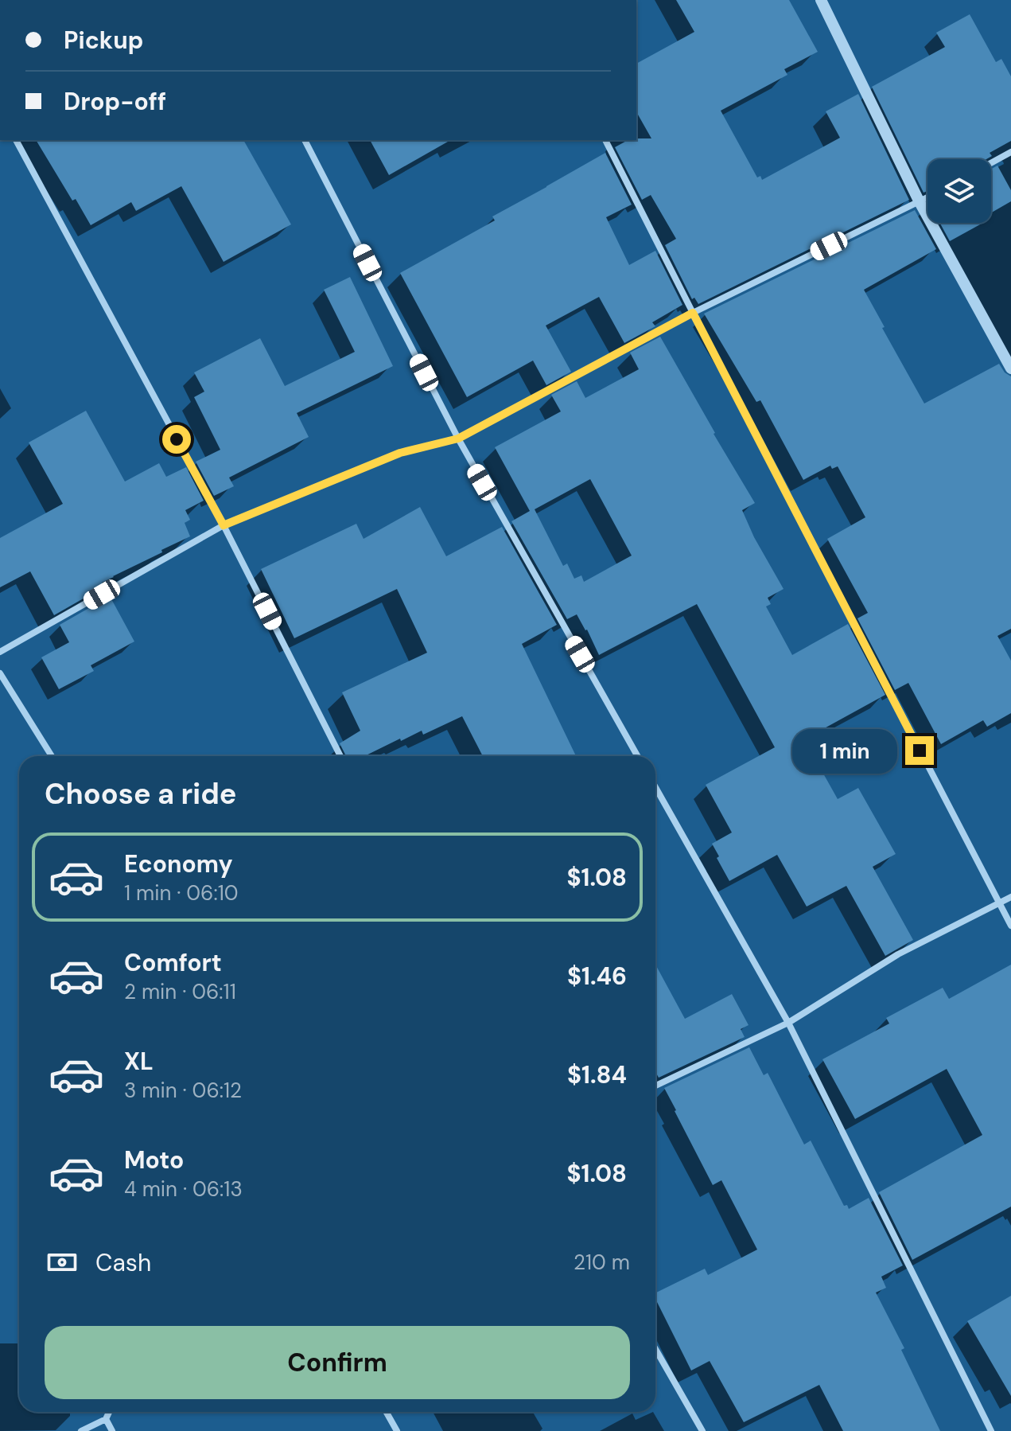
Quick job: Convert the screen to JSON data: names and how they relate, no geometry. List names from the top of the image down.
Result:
{
  "page": {
    "banner": ["Pickup", "Drop-off"],
    "bubble": "1 min",
    "heading": "Choose a ride",
    "list": [
      {
        "name": "Economy",
        "note": "1 min · 06:10",
        "value": "$1.08"
      },
      {
        "name": "Comfort",
        "note": "2 min · 06:11",
        "value": "$1.46"
      },
      {
        "name": "XL",
        "note": "3 min · 06:12",
        "value": "$1.84"
      },
      {
        "name": "Moto",
        "note": "4 min · 06:13",
        "value": "$1.08"
      }
    ],
    "pay": ["Cash", "210 m"],
    "buttons": "Confirm"
  }
}
